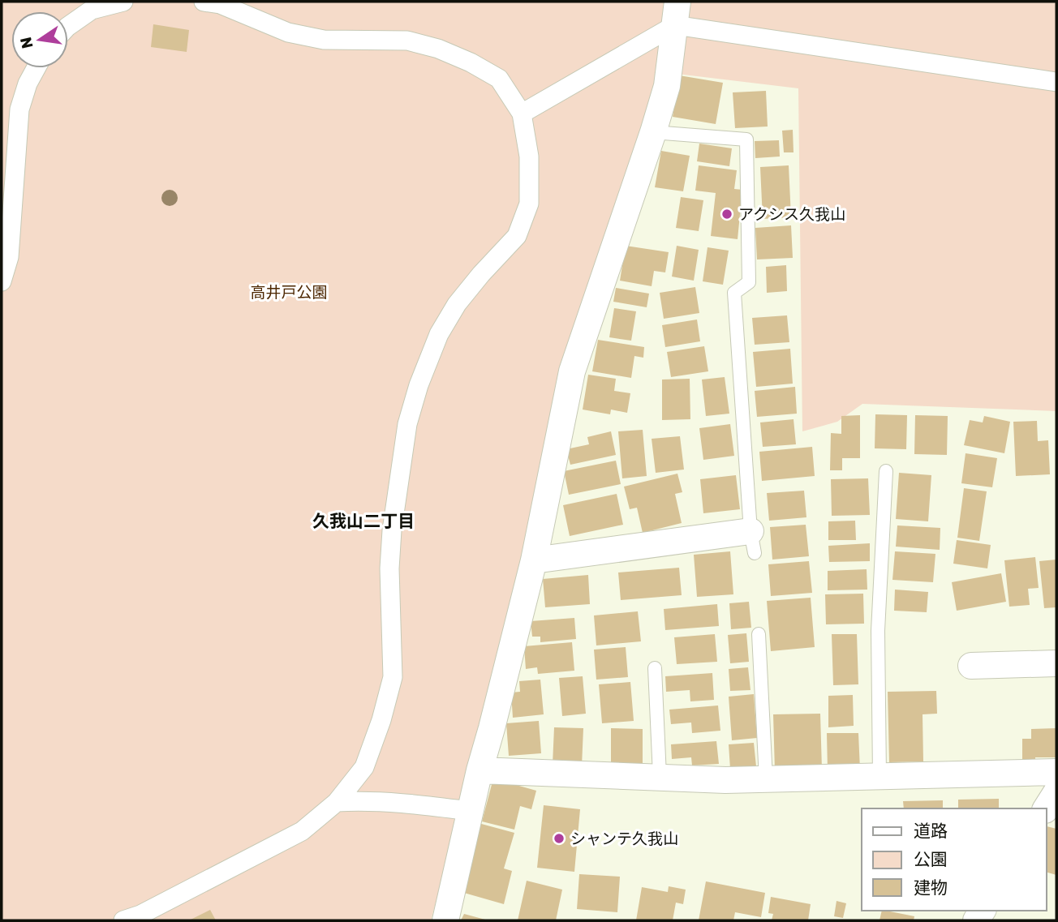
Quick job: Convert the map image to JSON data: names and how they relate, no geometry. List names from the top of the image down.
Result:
{
  "districts": ["久我山二丁目"],
  "parks": ["高井戸公園"],
  "places": ["アクシス久我山", "シャンテ久我山"],
  "legend": ["道路", "公園", "建物"],
  "north": "left"
}
